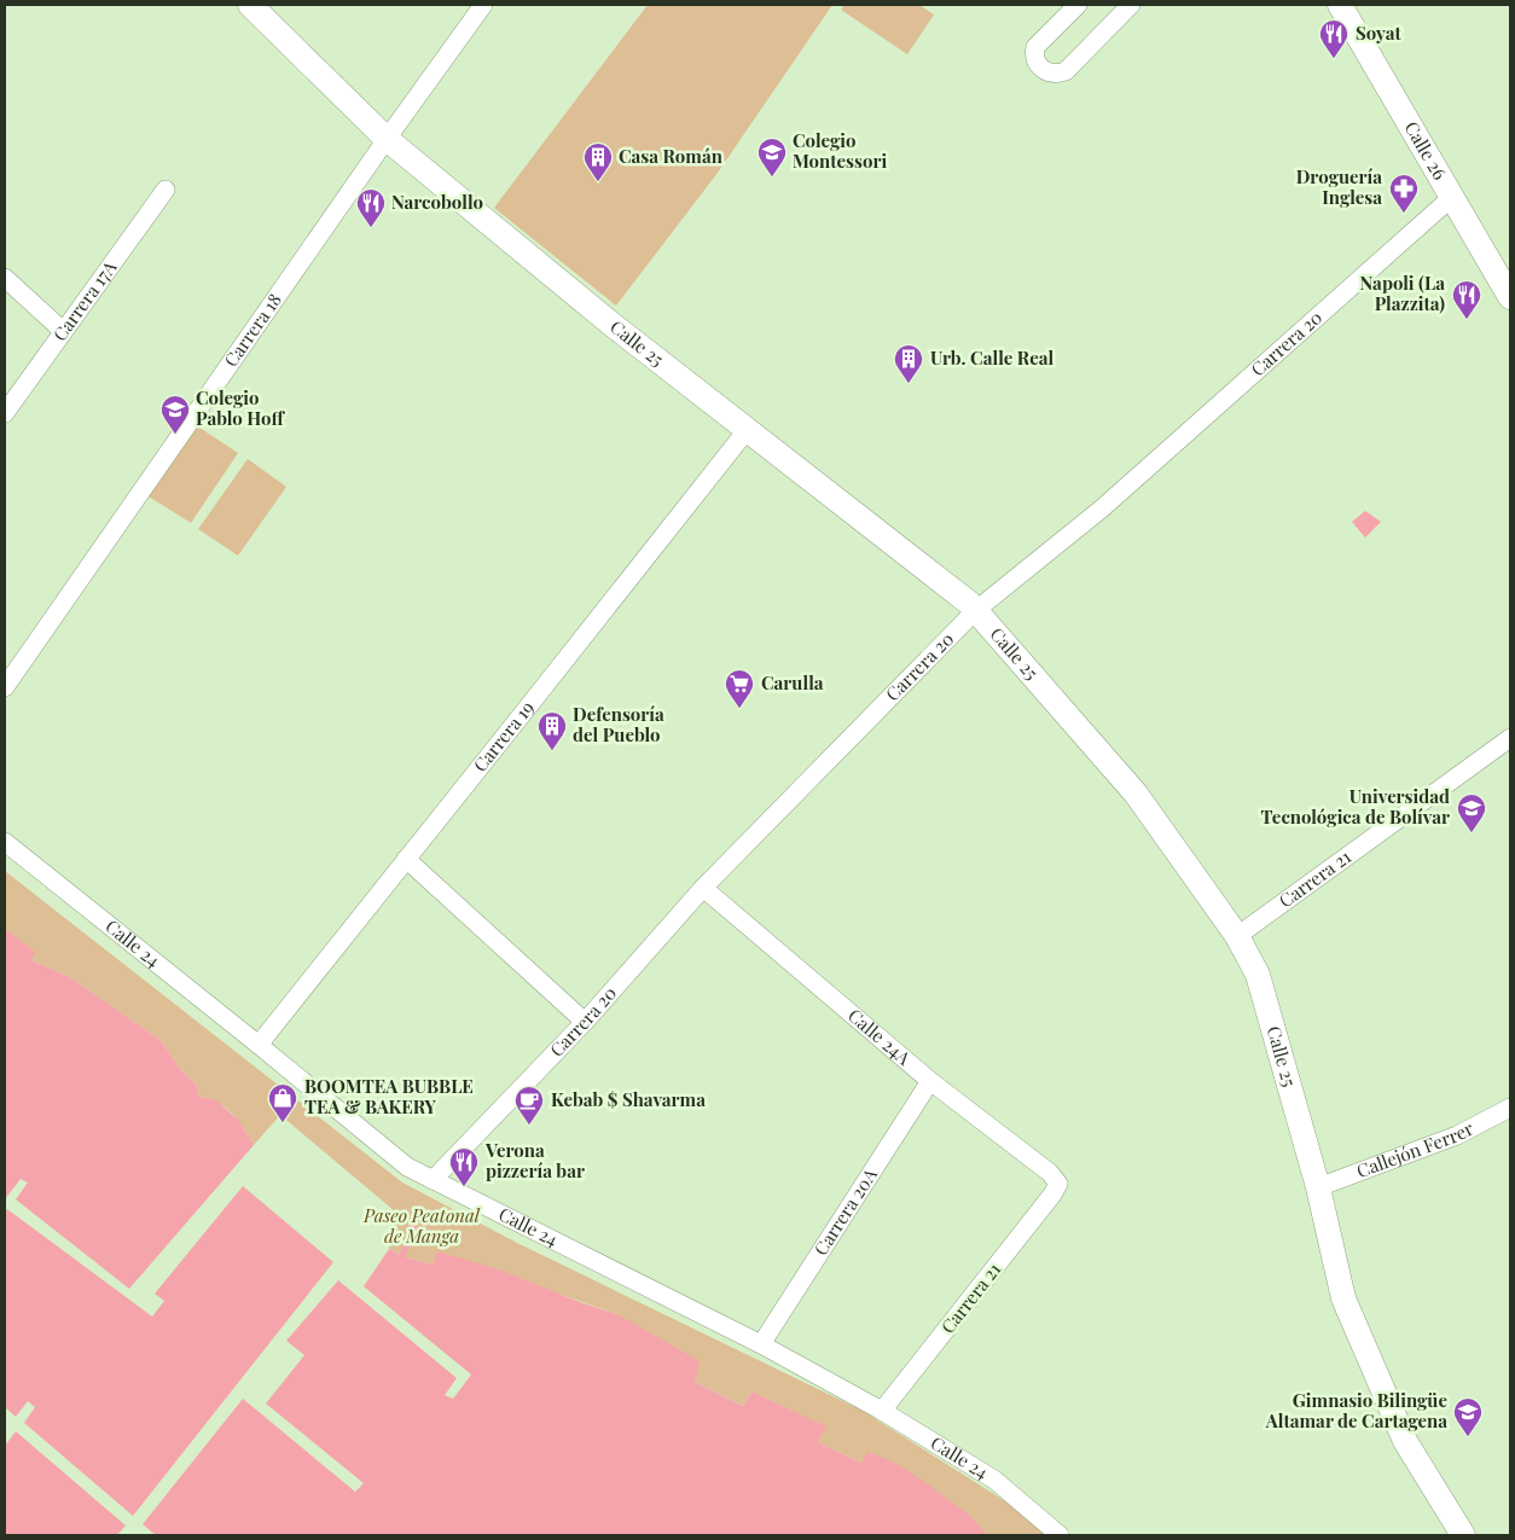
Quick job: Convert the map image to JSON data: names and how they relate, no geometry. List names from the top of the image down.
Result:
{
  "streets": {
    "main road": ["Calle 26", "Calle 25"],
    "street": [
      "Carrera 17A",
      "Carrera 18",
      "Carrera 20",
      "Carrera 19",
      "Carrera 21",
      "Calle 24",
      "Calle 24A",
      "Callejón Ferrer",
      "Carrera 20A"
    ]
  },
  "crossings": [
    ["Calle 26", "Carrera 20"],
    ["Carrera 18", "Calle 25"],
    ["Carrera 20", "Calle 25"],
    ["Carrera 20", "Calle 24"],
    ["Carrera 20", "Calle 24A"],
    ["Calle 25", "Carrera 19"],
    ["Calle 25", "Carrera 21"],
    ["Calle 25", "Callejón Ferrer"],
    ["Carrera 19", "Calle 24"],
    ["Carrera 21", "Calle 24"],
    ["Carrera 21", "Calle 24A"],
    ["Calle 24", "Carrera 20A"],
    ["Calle 24A", "Carrera 20A"]
  ],
  "parks": ["Paseo Peatonal de Manga"],
  "places": {
    "restaurant": [
      "Soyat",
      "Narcobollo",
      "Napoli (La Plazzita)",
      "Verona pizzería bar"
    ],
    "school or university": [
      "Colegio Montessori",
      "Colegio Pablo Hoff",
      "Universidad Tecnológica de Bolívar",
      "Gimnasio Bilingüe Altamar de Cartagena"
    ],
    "building": ["Casa Román", "Urb. Calle Real", "Defensoría del Pueblo"],
    "pharmacy": ["Droguería Inglesa"],
    "supermarket": ["Carulla"],
    "shop": ["BOOMTEA BUBBLE TEA & BAKERY"],
    "cafe": ["Kebab $ Shavarma"]
  }
}
